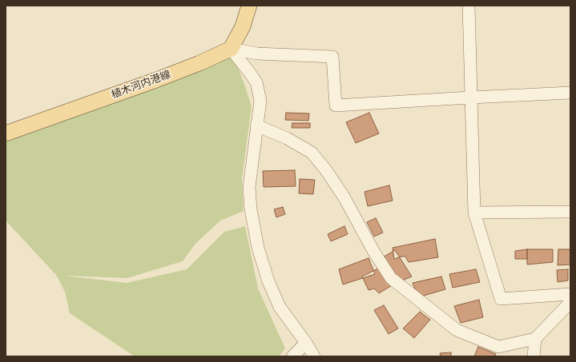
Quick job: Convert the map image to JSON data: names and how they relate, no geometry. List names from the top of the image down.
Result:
{
  "streets": {
    "main road": ["植木河内港線"]
  }
}
